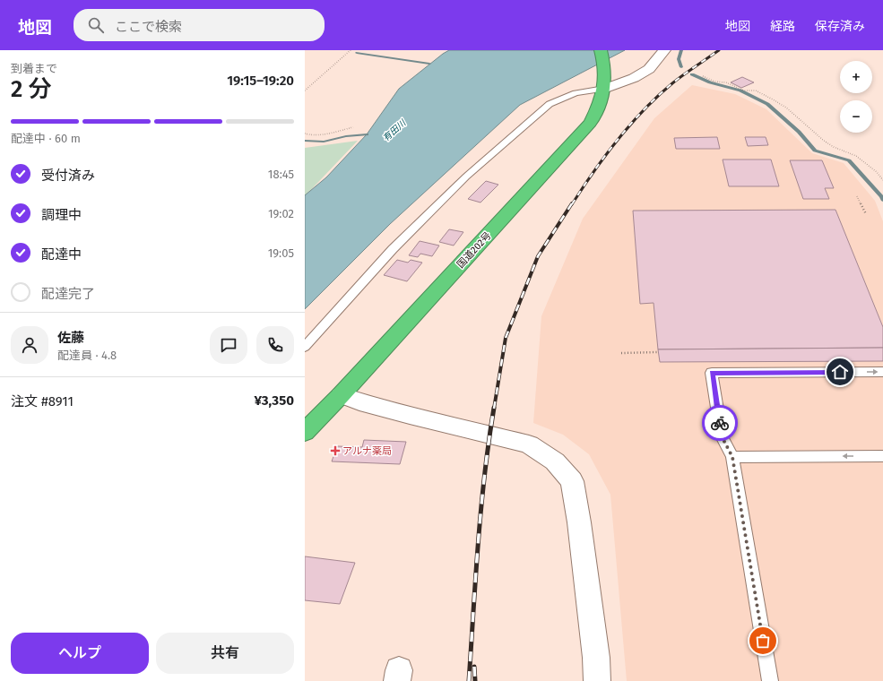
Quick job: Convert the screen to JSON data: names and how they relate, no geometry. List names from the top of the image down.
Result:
{
  "streets": {
    "highway": ["国道202号"]
  },
  "water": ["有田川"],
  "places": {
    "health": ["アルナ薬局"]
  },
  "page": {
    "header": "地図",
    "search": "ここで検索",
    "nav": ["地図", "経路", "保存済み"],
    "heading": ["2 分", "到着まで", "19:15–19:20"],
    "panel": [
      "佐藤",
      "配達員 · 4.8",
      "注文 #8911",
      "¥3,350"
    ],
    "map_buttons": ["+", "−"],
    "bar": "配達中 · 60 m",
    "list": [
      ["受付済み", "18:45"],
      ["調理中", "19:02"],
      ["配達中", "19:05"],
      "配達完了"
    ],
    "buttons": ["ヘルプ", "共有"]
  }
}
